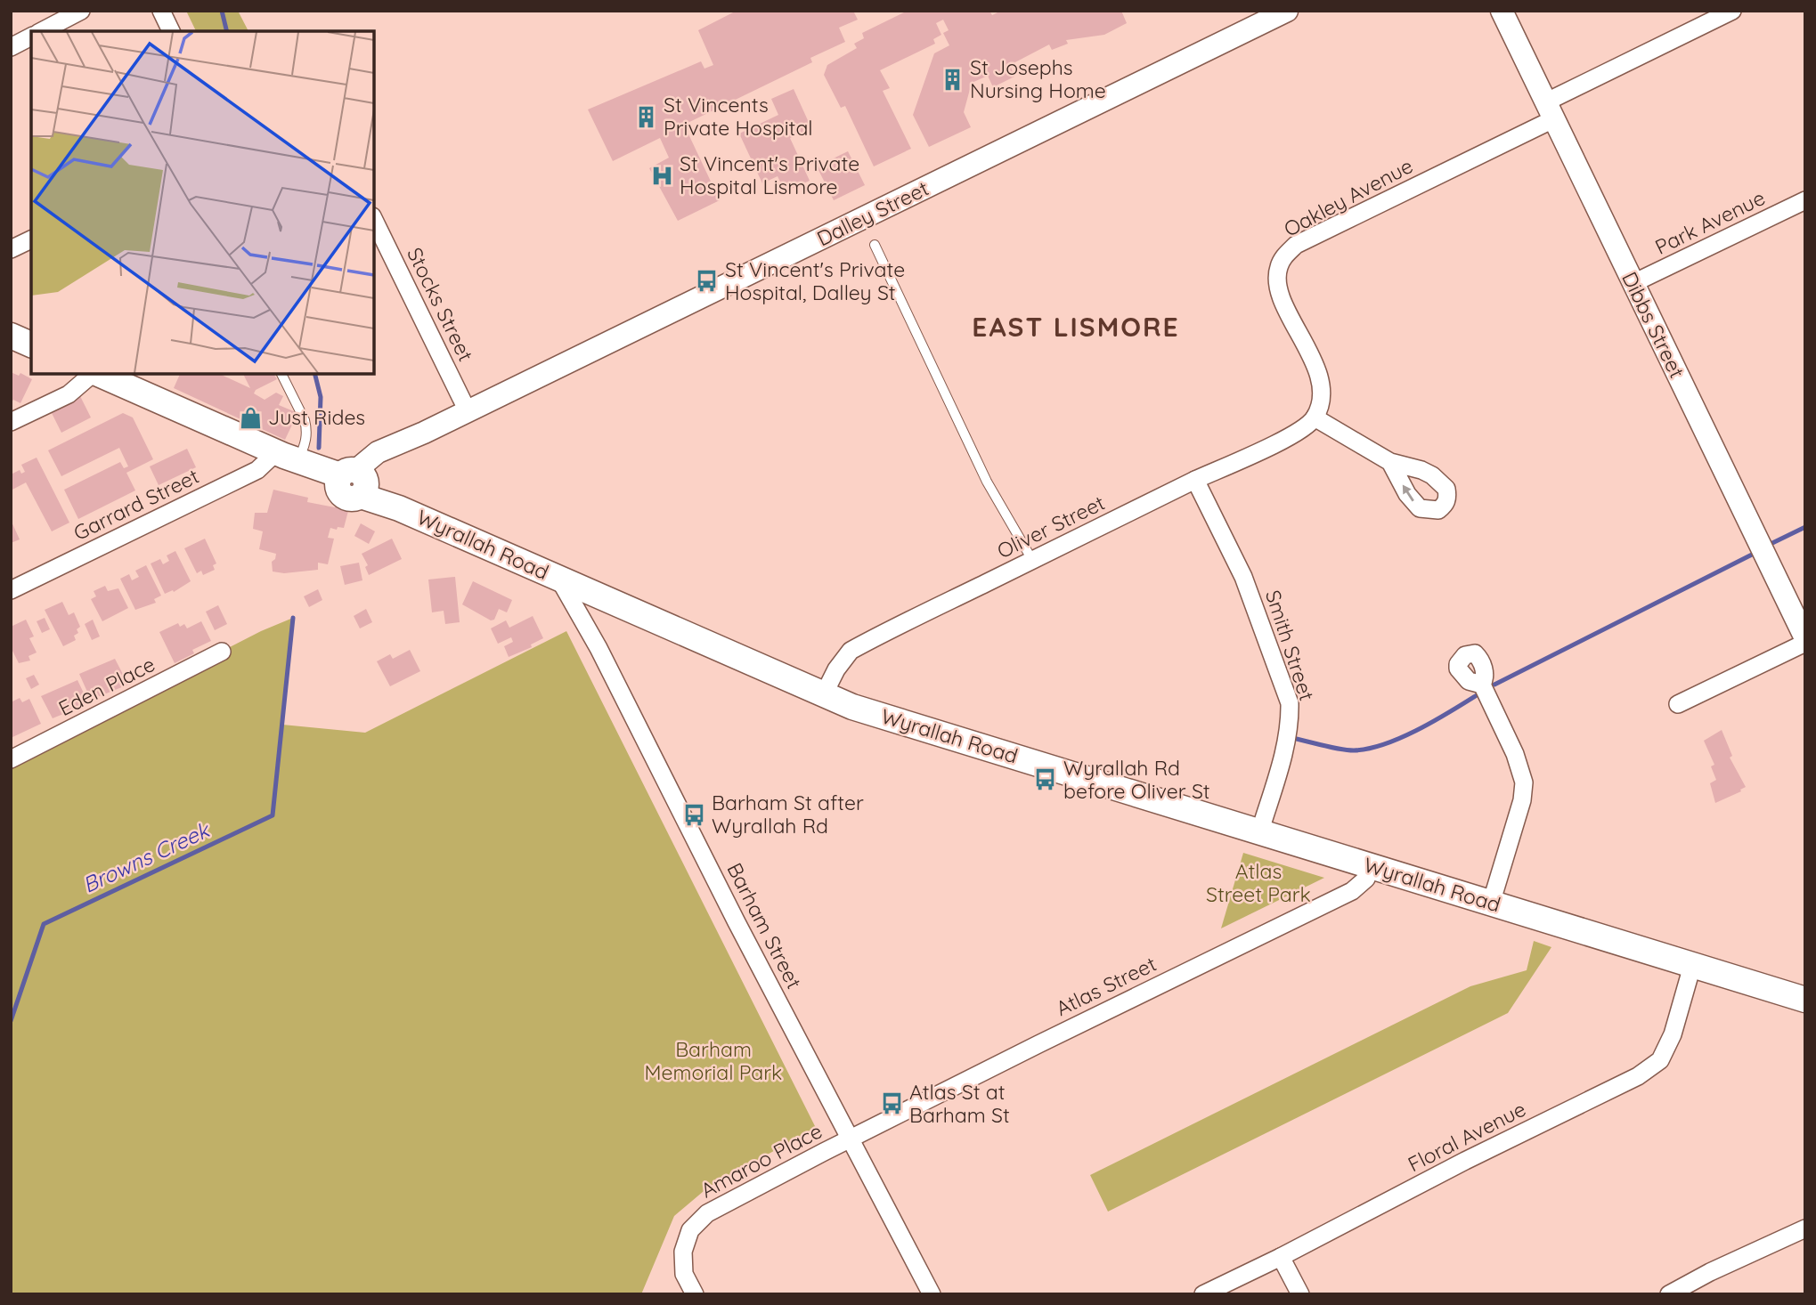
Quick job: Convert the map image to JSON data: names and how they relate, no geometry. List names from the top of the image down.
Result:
{
  "streets": {
    "main road": ["Wyrallah Road"],
    "street": [
      "Oakley Avenue",
      "Dalley Street",
      "Park Avenue",
      "Stocks Street",
      "Dibbs Street",
      "Garrard Street",
      "Oliver Street",
      "Smith Street",
      "Eden Place",
      "Barham Street",
      "Atlas Street",
      "Floral Avenue",
      "Amaroo Place"
    ]
  },
  "crossings": [
    ["Oakley Avenue", "Dibbs Street"],
    ["Oakley Avenue", "Oliver Street"],
    ["Dalley Street", "Stocks Street"],
    ["Dalley Street", "Wyrallah Road"],
    ["Park Avenue", "Dibbs Street"],
    ["Garrard Street", "Wyrallah Road"],
    ["Oliver Street", "Wyrallah Road"],
    ["Oliver Street", "Smith Street"],
    ["Wyrallah Road", "Smith Street"],
    ["Wyrallah Road", "Barham Street"],
    ["Wyrallah Road", "Atlas Street"],
    ["Wyrallah Road", "Floral Avenue"],
    ["Barham Street", "Atlas Street"],
    ["Barham Street", "Amaroo Place"],
    ["Atlas Street", "Amaroo Place"]
  ],
  "districts": ["EAST LISMORE"],
  "water": ["Browns Creek"],
  "parks": ["Atlas Street Park", "Barham Memorial Park"],
  "places": {
    "building": ["St Josephs Nursing Home", "St Vincents Private Hospital"],
    "hospital": ["St Vincent's Private Hospital Lismore"],
    "bus stop": [
      "St Vincent's Private Hospital, Dalley St",
      "Wyrallah Rd before Oliver St",
      "Barham St after Wyrallah Rd",
      "Atlas St at Barham St"
    ],
    "shop": ["Just Rides"]
  }
}
